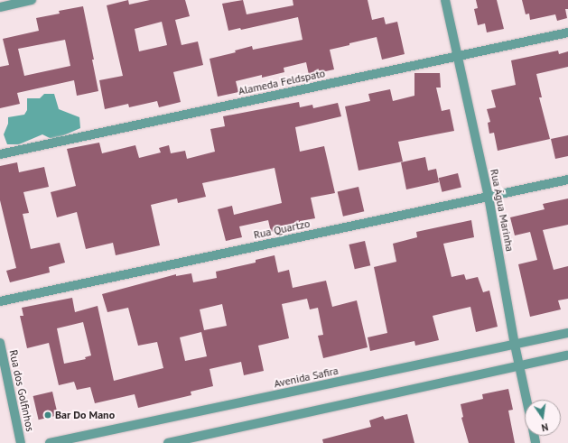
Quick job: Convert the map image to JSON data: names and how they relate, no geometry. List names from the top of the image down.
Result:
{
  "streets": {
    "street": [
      "Alameda Feldspato",
      "Rua Água Marinha",
      "Rua Quartzo",
      "Avenida Safira",
      "Rua dos Golfinhos"
    ]
  },
  "crossings": [
    ["Alameda Feldspato", "Rua Água Marinha"],
    ["Rua Água Marinha", "Rua Quartzo"],
    ["Rua Água Marinha", "Avenida Safira"]
  ],
  "places": ["Bar Do Mano"],
  "north": "bottom"
}
